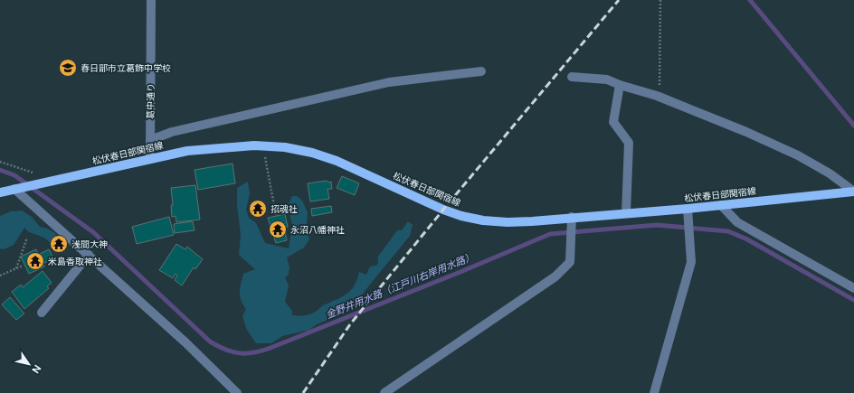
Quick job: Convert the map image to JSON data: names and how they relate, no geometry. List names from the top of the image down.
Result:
{
  "streets": {
    "main road": ["松伏春日部関宿線"],
    "street": ["葛中通り"]
  },
  "crossings": [
    ["葛中通り", "松伏春日部関宿線"]
  ],
  "water": ["金野井用水路（江戸川右岸用水路）"],
  "places": {
    "school or university": ["春日部市立葛飾中学校"],
    "temple": [
      "招魂社",
      "永沼八幡神社",
      "浅間大神",
      "米島香取神社"
    ]
  },
  "north": "bottom right"
}
